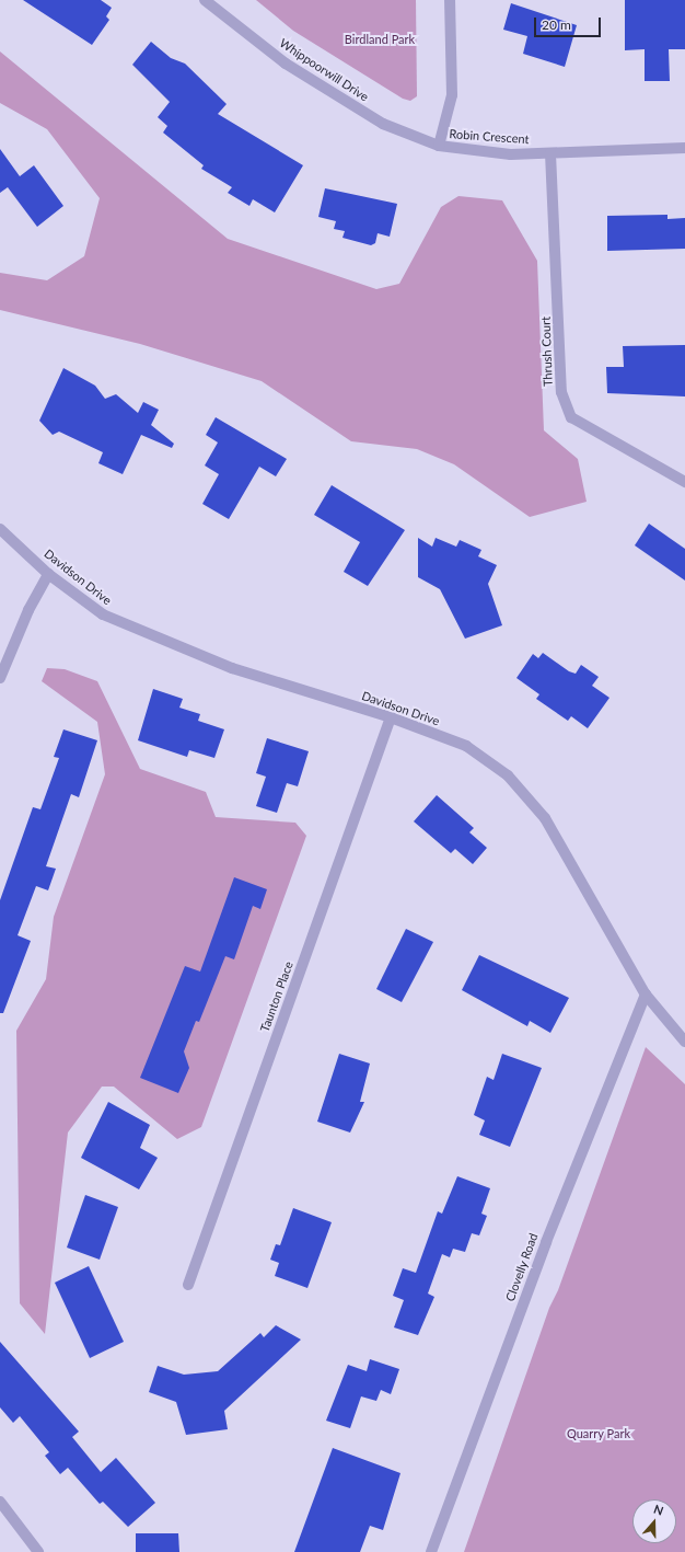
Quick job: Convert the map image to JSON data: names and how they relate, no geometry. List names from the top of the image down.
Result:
{
  "streets": {
    "street": [
      "Whippoorwill Drive",
      "Robin Crescent",
      "Thrush Court",
      "Davidson Drive",
      "Taunton Place",
      "Clovelly Road"
    ]
  },
  "crossings": [
    ["Whippoorwill Drive", "Robin Crescent"],
    ["Robin Crescent", "Thrush Court"],
    ["Davidson Drive", "Taunton Place"],
    ["Davidson Drive", "Clovelly Road"]
  ],
  "parks": ["Birdland Park", "Quarry Park"],
  "scale_bar": "20 m",
  "north": "top"
}
